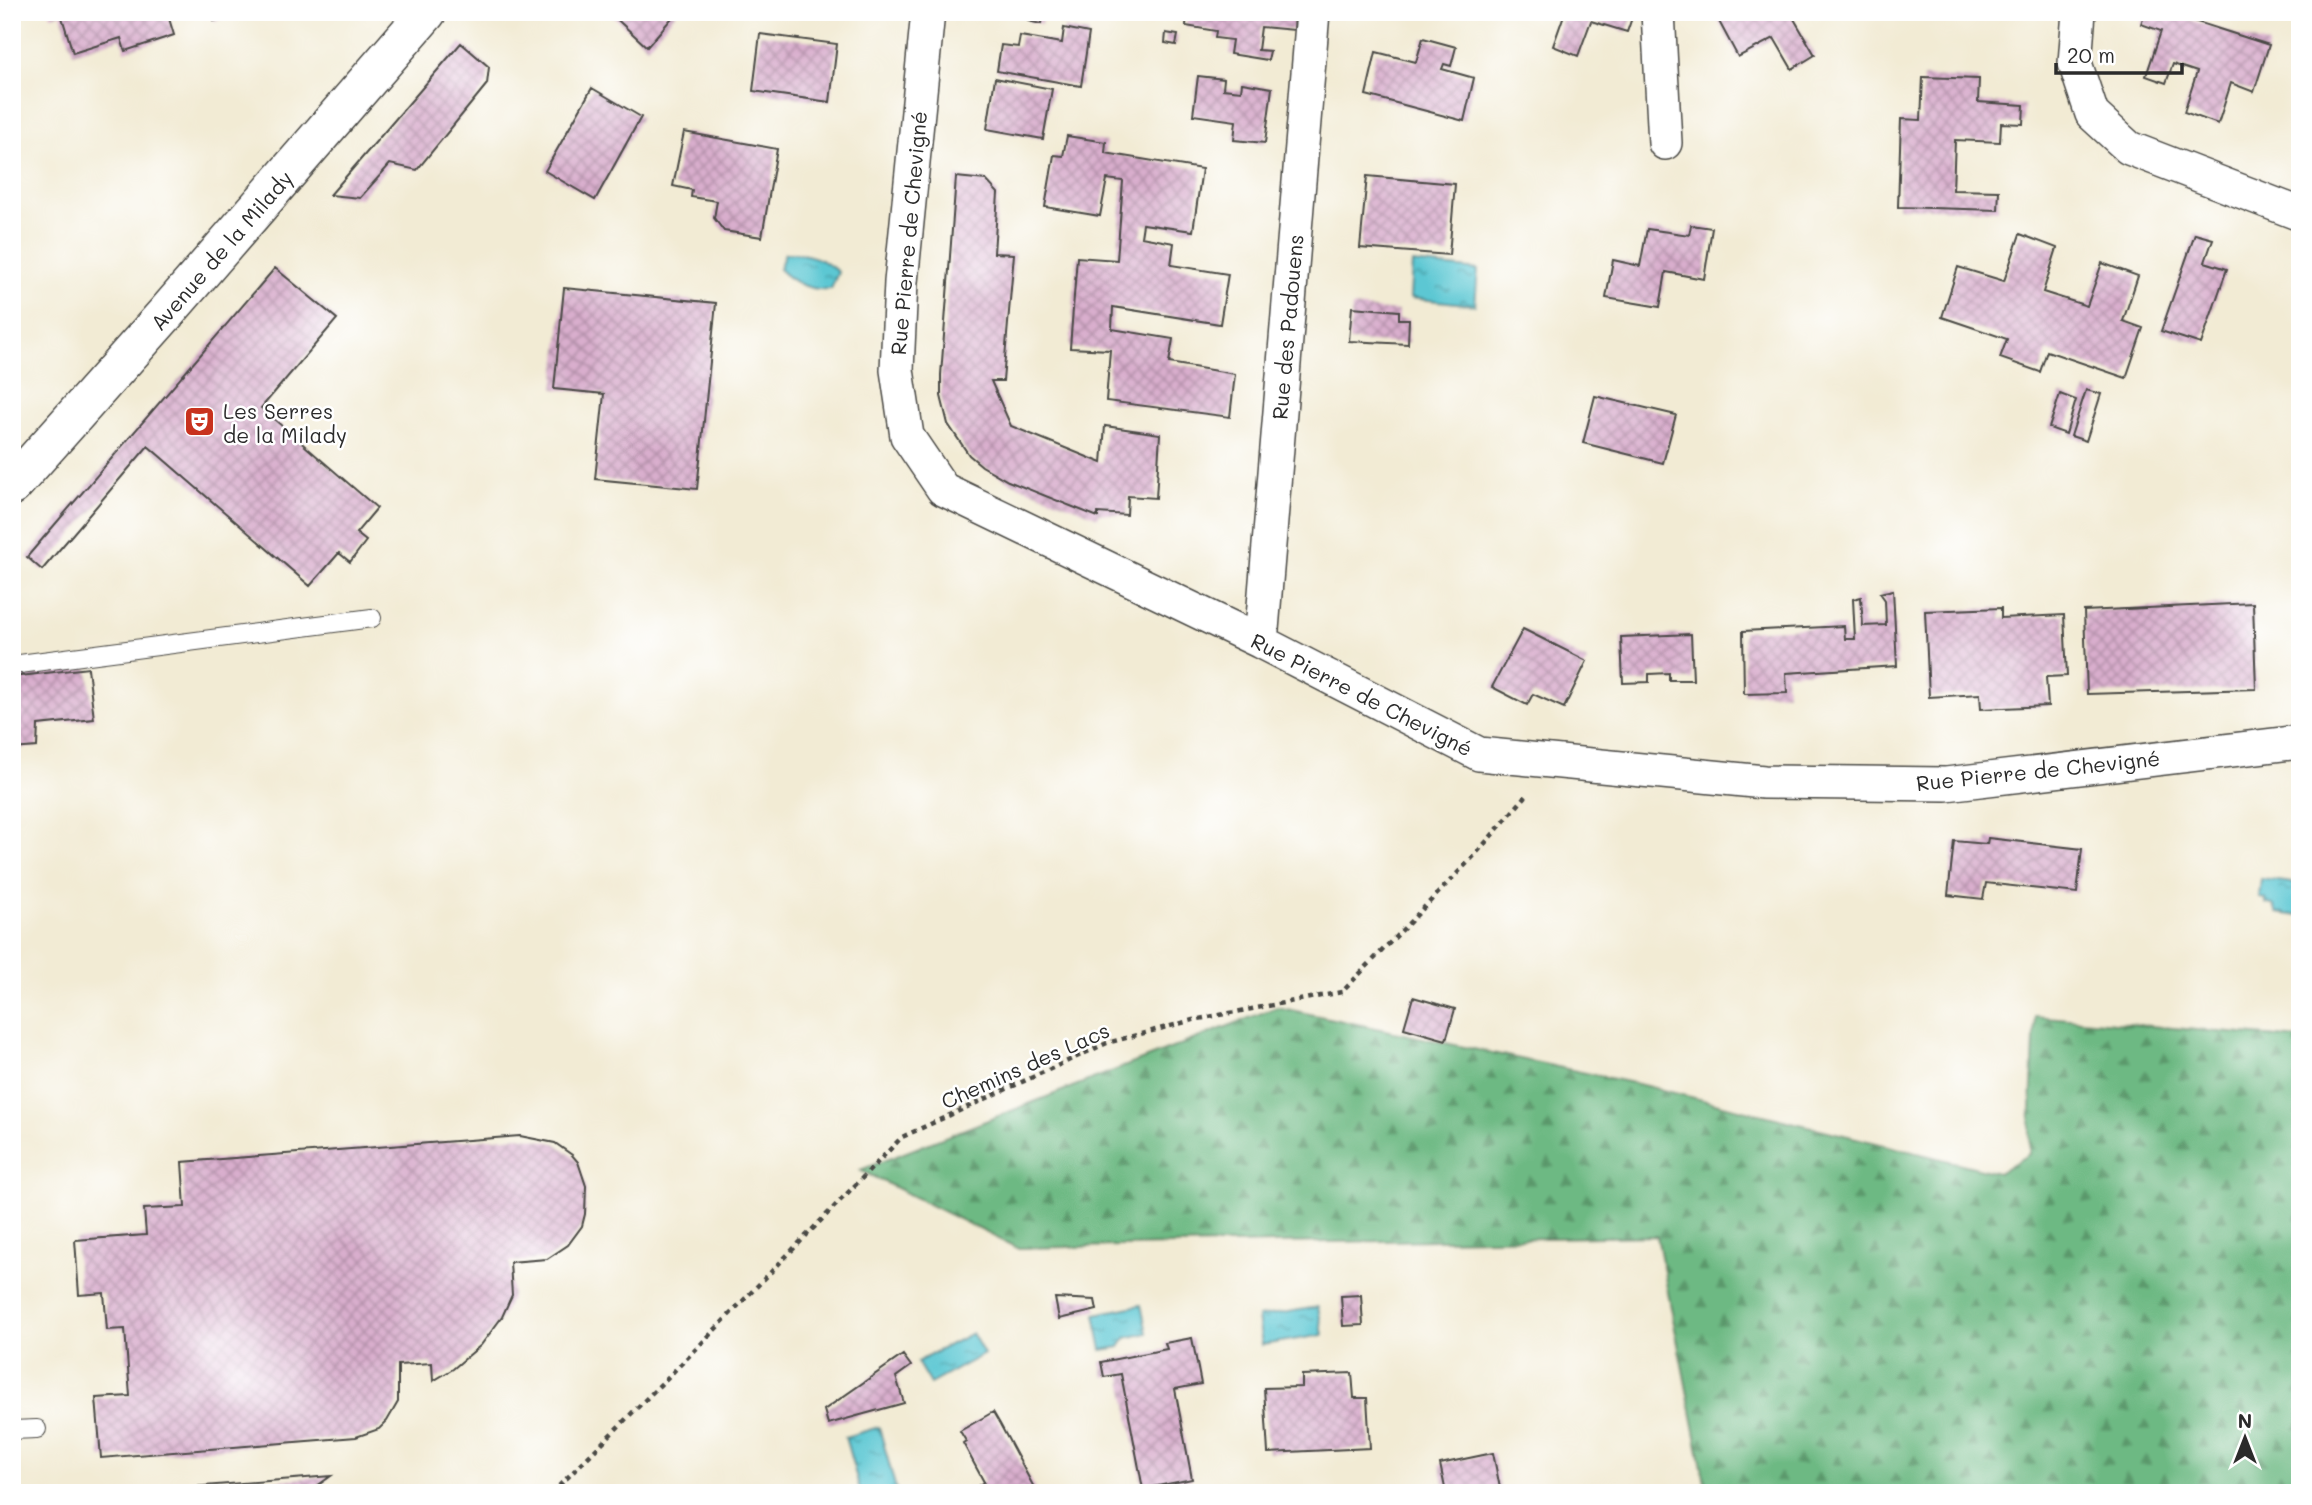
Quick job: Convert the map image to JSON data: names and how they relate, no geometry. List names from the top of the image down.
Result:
{
  "streets": {
    "main road": ["Avenue de la Milady"],
    "street": ["Rue Pierre de Chevigné", "Rue des Padouens"],
    "path": ["Chemins des Lacs"]
  },
  "crossings": [
    ["Rue Pierre de Chevigné", "Rue des Padouens"],
    ["Rue Pierre de Chevigné", "Chemins des Lacs"]
  ],
  "places": {
    "theatre": ["Les Serres de la Milady"]
  },
  "scale_bar": "20 m",
  "north": "top"
}
